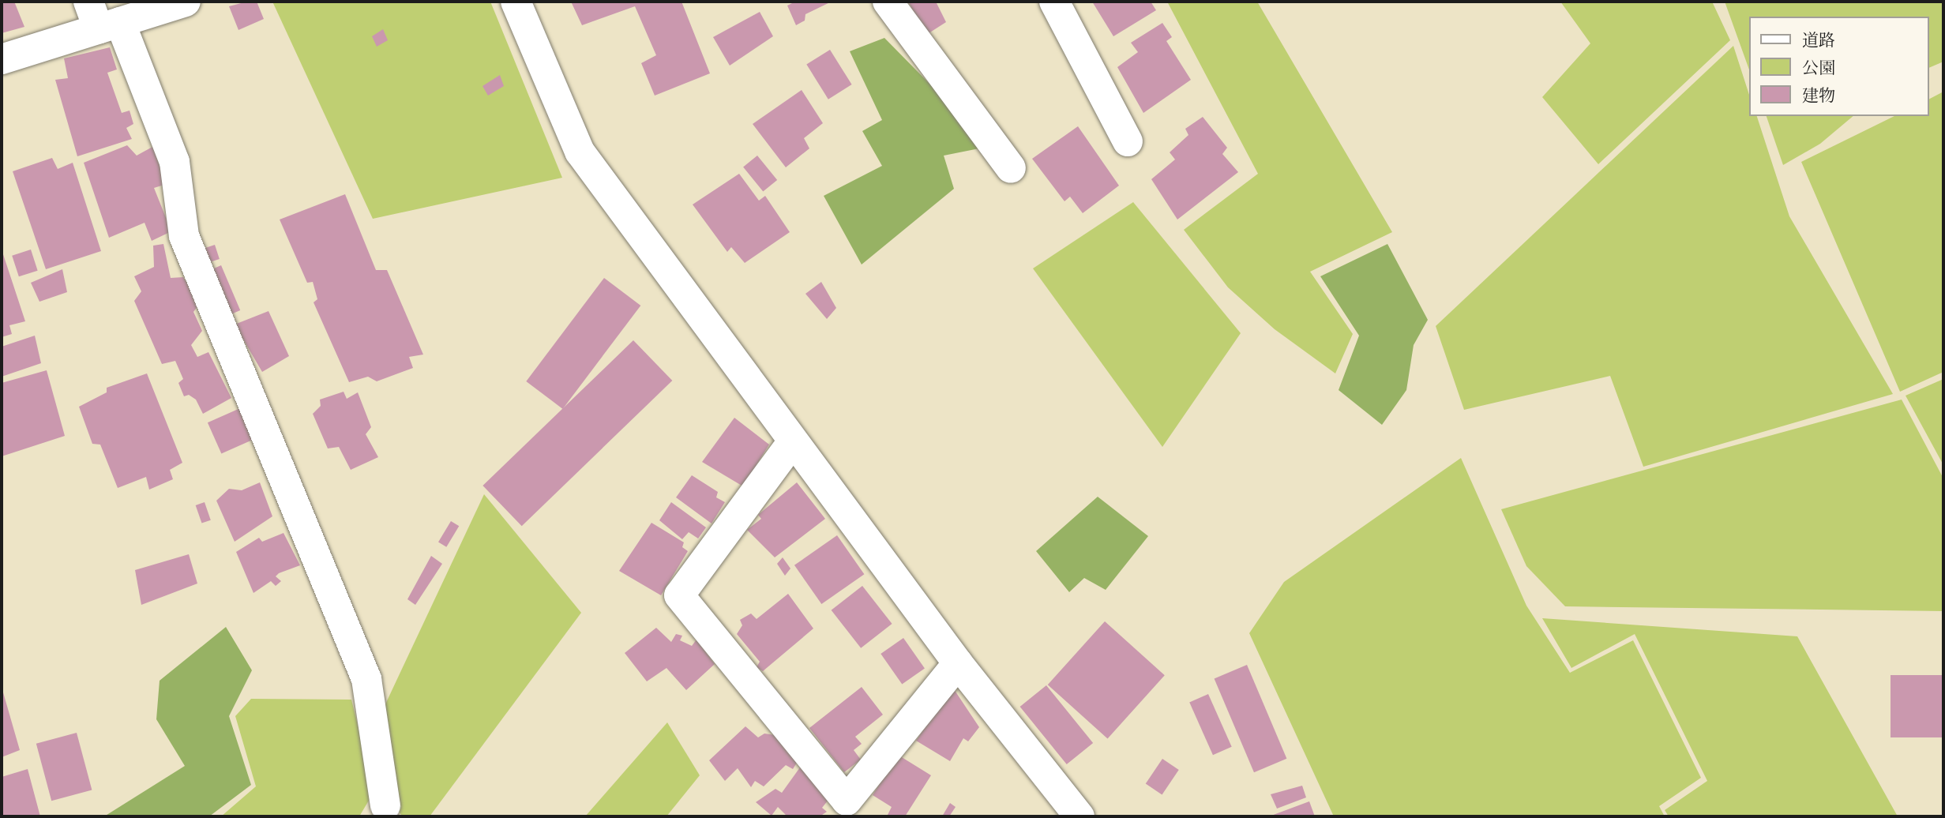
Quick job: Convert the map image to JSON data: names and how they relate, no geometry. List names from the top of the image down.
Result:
{
  "legend": ["道路", "公園", "建物"]
}
